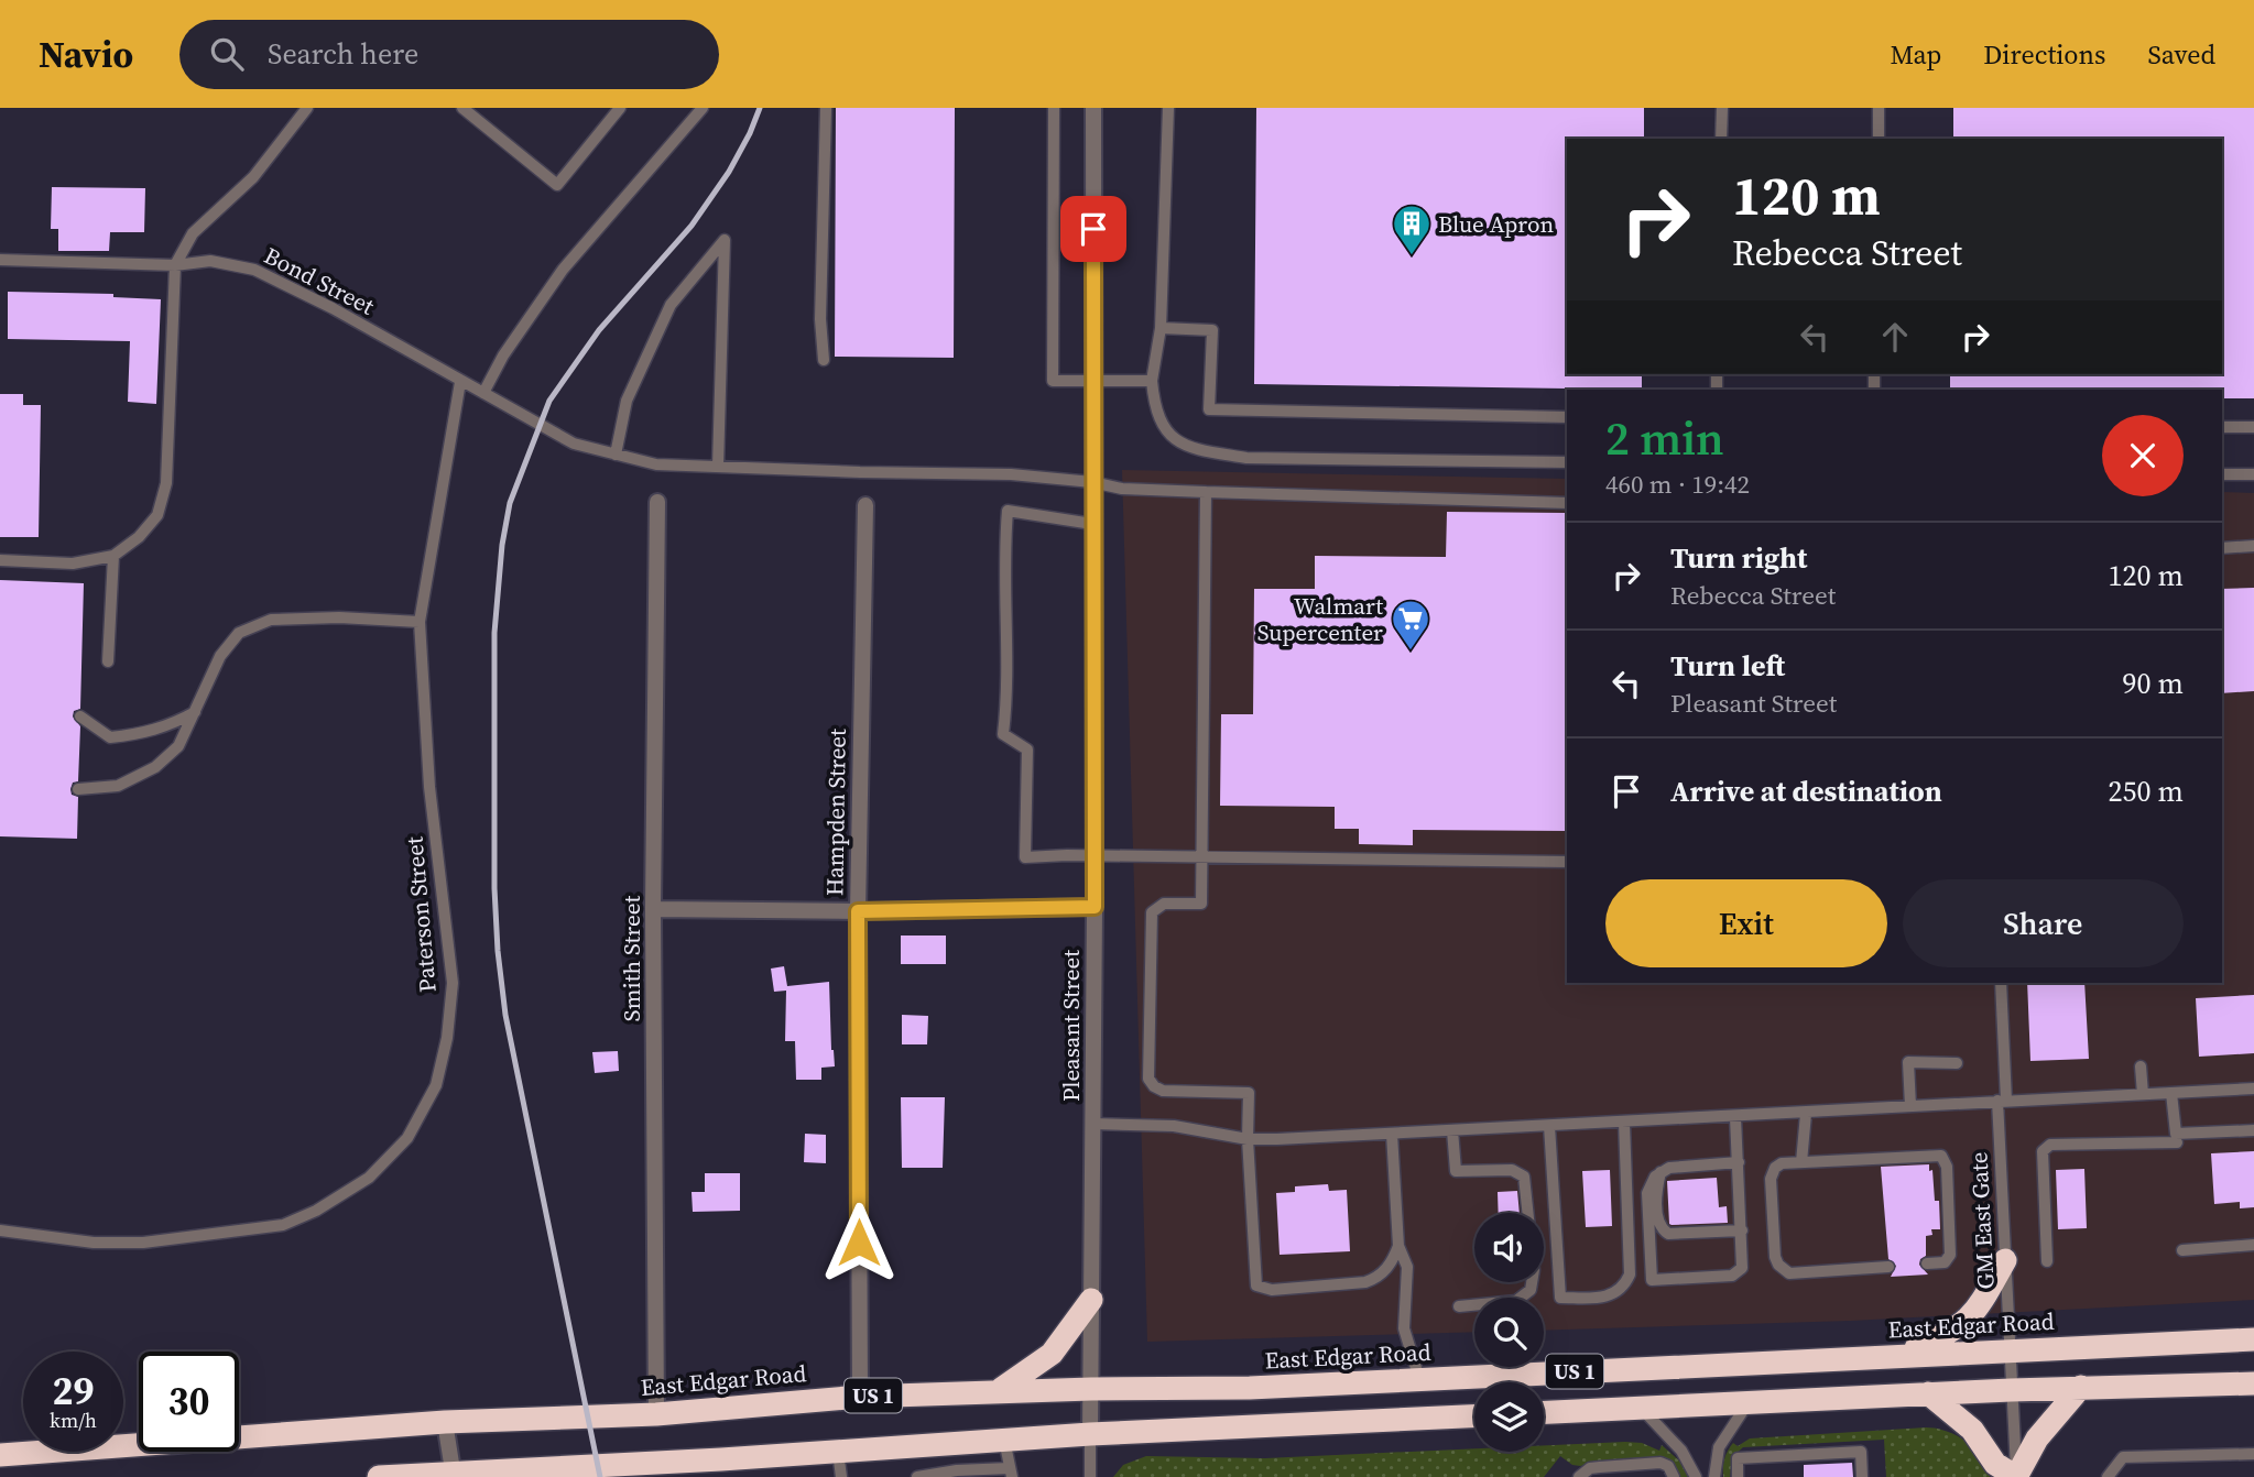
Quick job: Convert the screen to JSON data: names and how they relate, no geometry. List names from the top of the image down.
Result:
{
  "streets": {
    "highway": ["East Edgar Road", "US 1"],
    "street": ["Hampden Street", "Smith Street", "Pleasant Street"],
    "lane": ["Bond Street", "Paterson Street", "GM East Gate"]
  },
  "crossings": [
    ["Bond Street", "Paterson Street"],
    ["Bond Street", "Pleasant Street"],
    ["Hampden Street", "East Edgar Road"],
    ["Smith Street", "East Edgar Road"],
    ["Pleasant Street", "East Edgar Road"],
    ["GM East Gate", "East Edgar Road"],
    ["GM East Gate", "US 1"],
    ["East Edgar Road", "US 1"]
  ],
  "places": {
    "building": ["Blue Apron"],
    "supermarket": ["Walmart Supercenter"]
  },
  "page": {
    "header": "Navio",
    "search": "Search here",
    "nav": ["Map", "Directions", "Saved"],
    "turn": ["120 m", "Rebecca Street"],
    "heading": ["2 min", "460 m · 19:42"],
    "list": [
      {
        "name": "Turn right",
        "note": "Rebecca Street",
        "value": "120 m"
      },
      {
        "name": "Turn left",
        "note": "Pleasant Street",
        "value": "90 m"
      },
      {
        "name": "Arrive at destination",
        "value": "250 m"
      }
    ],
    "buttons": ["Exit", "Share"],
    "speed": "29 km/h",
    "limit": "30"
  }
}
